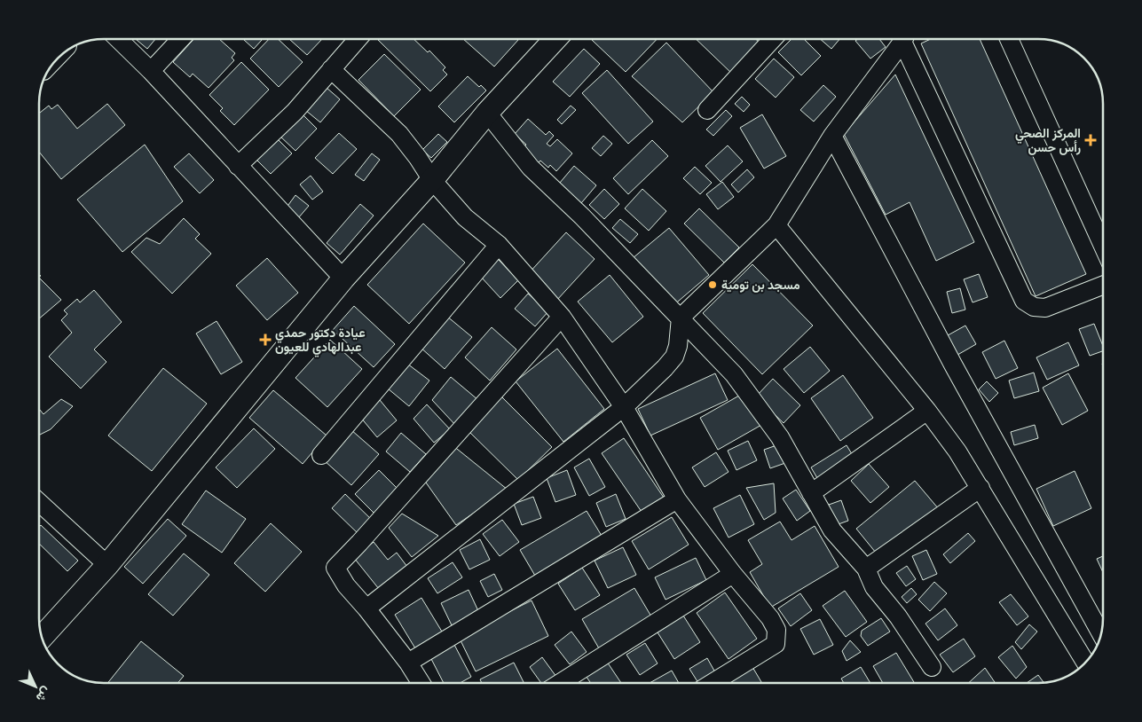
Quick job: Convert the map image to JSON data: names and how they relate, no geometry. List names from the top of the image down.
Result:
{
  "places": {
    "health": ["المركز الصحي رأس حسن", "عيادة دكتور حمدي عبدالهادي للعيون"],
    "other": ["مسجد بن تومية"]
  },
  "north": "bottom right"
}
